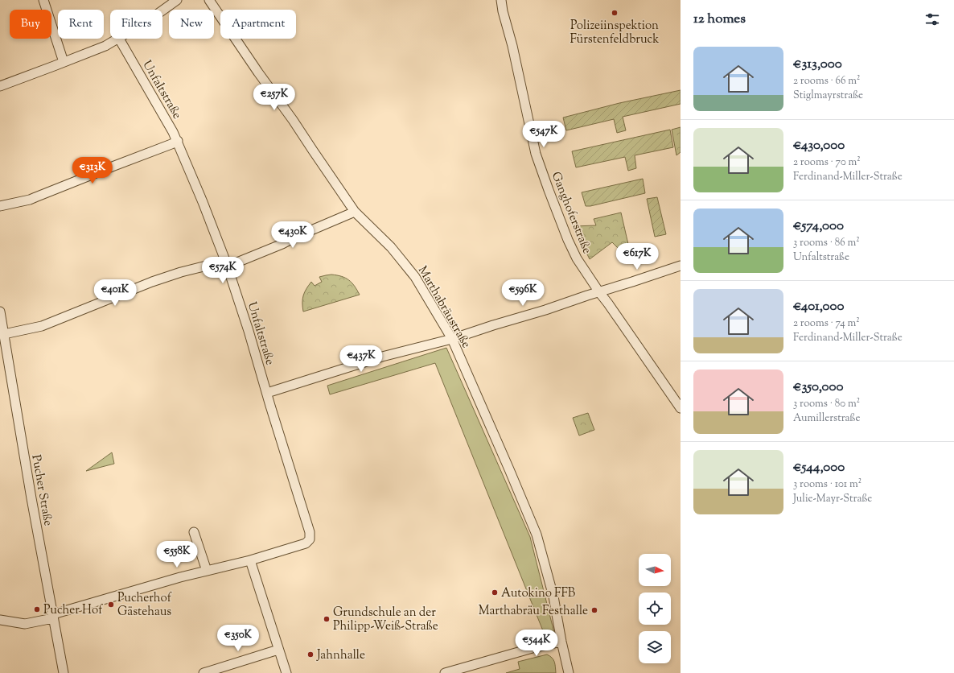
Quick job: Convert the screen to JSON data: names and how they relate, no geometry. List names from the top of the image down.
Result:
{
  "streets": {
    "street": [
      "Unfaltstraße",
      "Ganghoferstraße",
      "Marthabräustraße",
      "Pucher Straße"
    ]
  },
  "places": [
    "Polizeiinspektion Fürstenfeldbruck",
    "Autokino FFB",
    "Pucherhof Gästehaus",
    "Pucher Hof",
    "Marthabräu Festhalle",
    "Grundschule an der Philipp-Weiß-Straße",
    "Jahnhalle"
  ],
  "north": "right",
  "page": {
    "heading": "12 homes",
    "chip": [
      "Buy",
      "Rent",
      "Filters",
      "New",
      "Apartment"
    ],
    "list": [
      {
        "name": "€313,000",
        "note": "2 rooms · 66 m² · Stiglmayrstraße"
      },
      {
        "name": "€430,000",
        "note": "2 rooms · 70 m² · Ferdinand-Miller-Straße"
      },
      {
        "name": "€574,000",
        "note": "3 rooms · 86 m² · Unfaltstraße"
      },
      {
        "name": "€401,000",
        "note": "2 rooms · 74 m² · Ferdinand-Miller-Straße"
      },
      {
        "name": "€350,000",
        "note": "3 rooms · 80 m² · Aumillerstraße"
      },
      {
        "name": "€544,000",
        "note": "3 rooms · 101 m² · Julie-Mayr-Straße"
      }
    ],
    "price": [
      "€257K",
      "€547K",
      "€313K",
      "€430K",
      "€617K",
      "€574K",
      "€401K",
      "€596K",
      "€437K",
      "€558K",
      "€350K",
      "€544K"
    ]
  }
}
